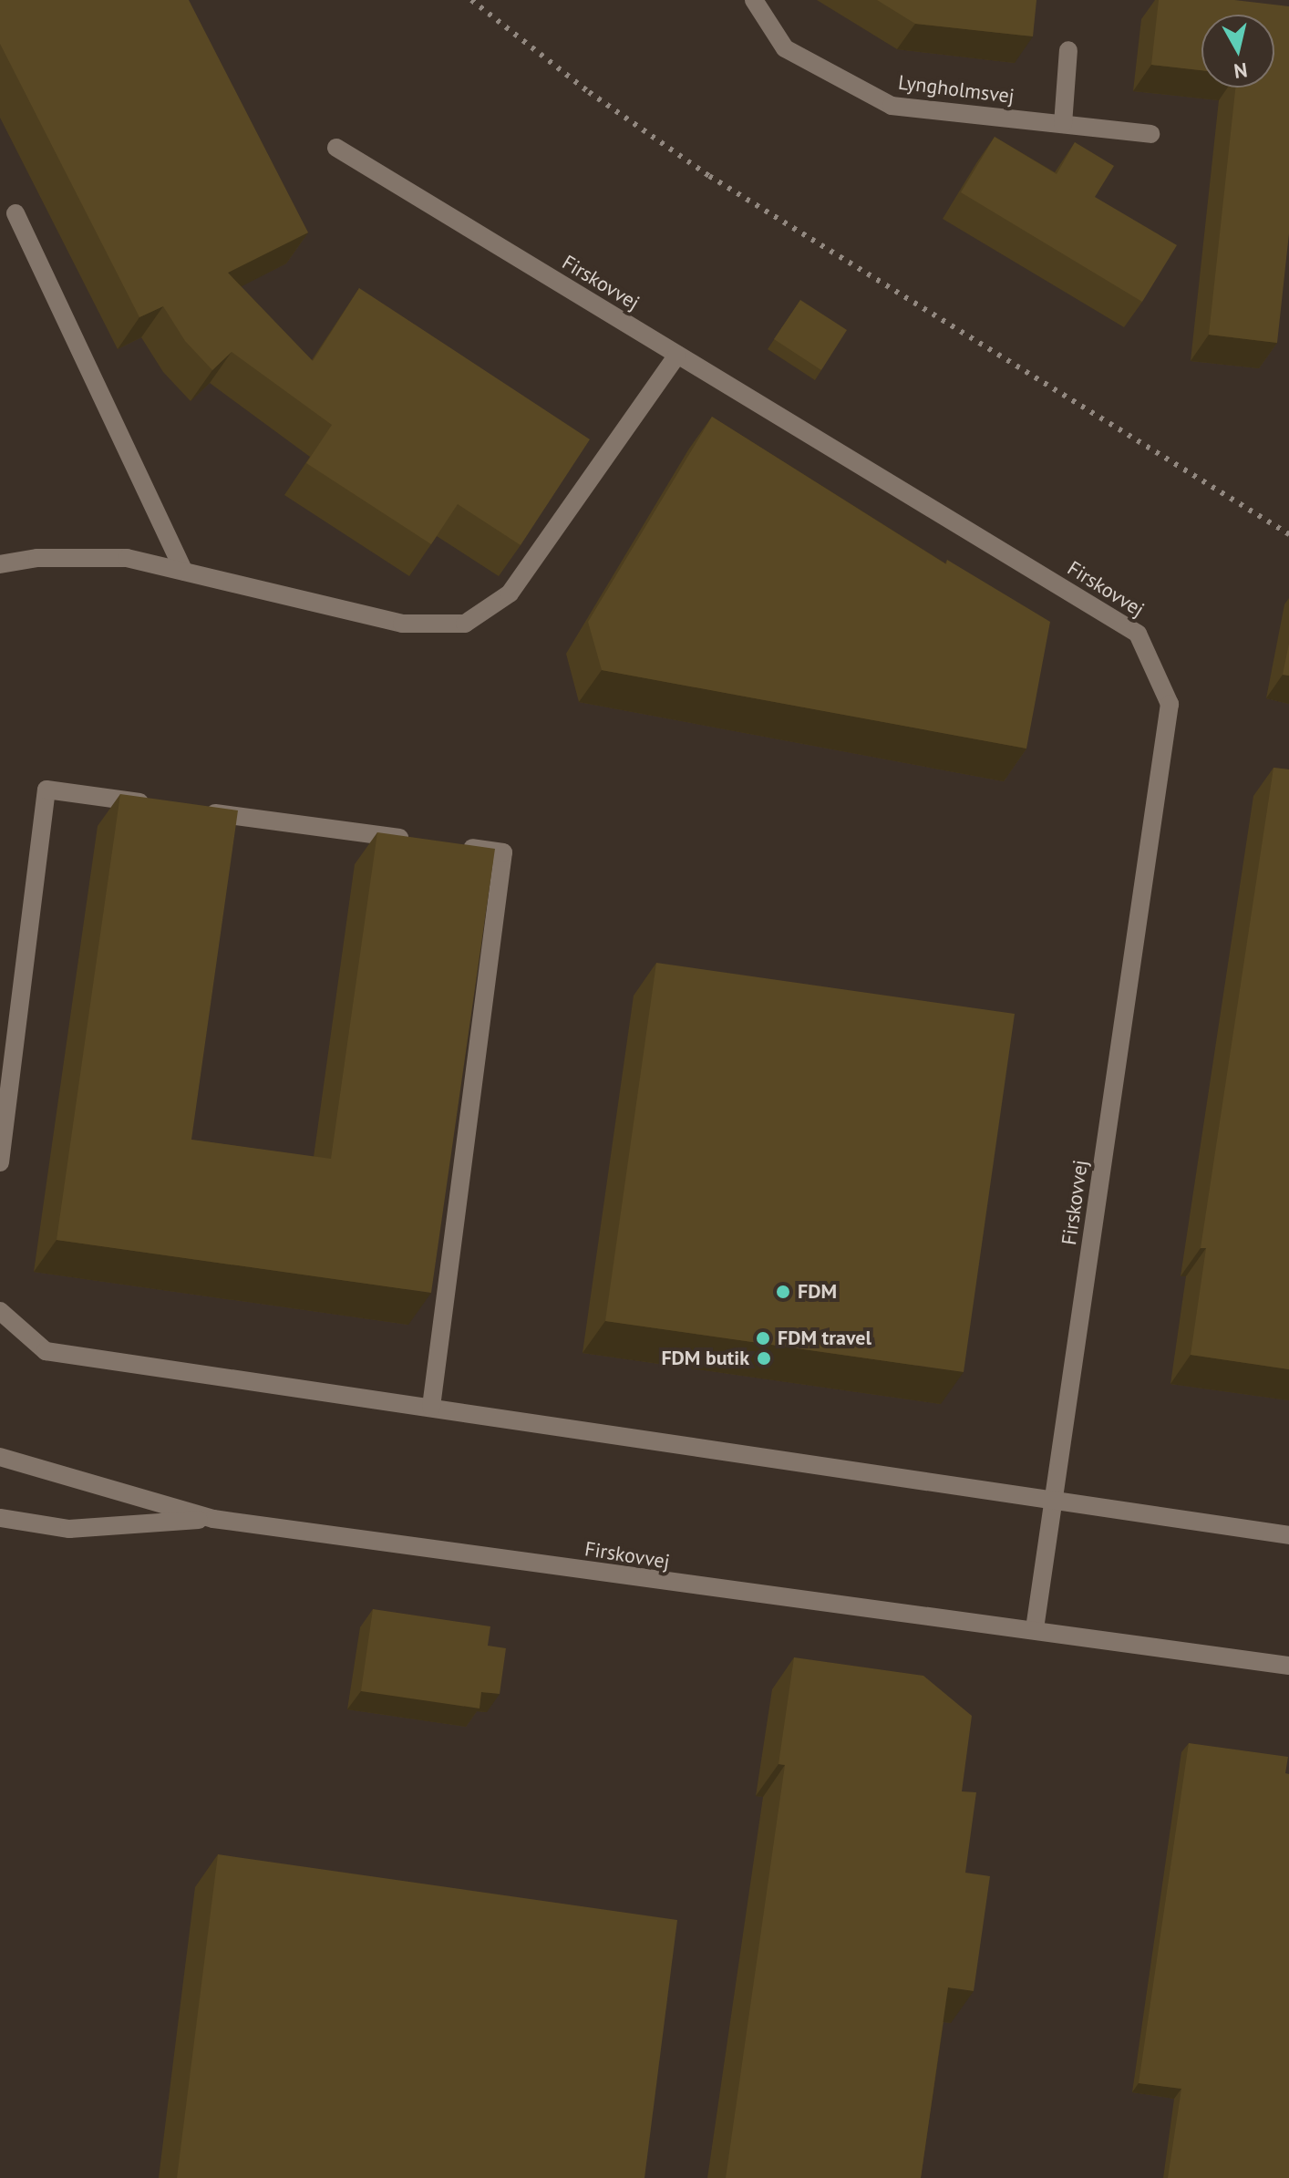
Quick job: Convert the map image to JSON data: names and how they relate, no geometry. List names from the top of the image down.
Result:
{
  "streets": {
    "street": ["Lyngholmsvej", "Firskovvej"]
  },
  "places": ["FDM", "FDM travel", "FDM butik"],
  "north": "bottom"
}
